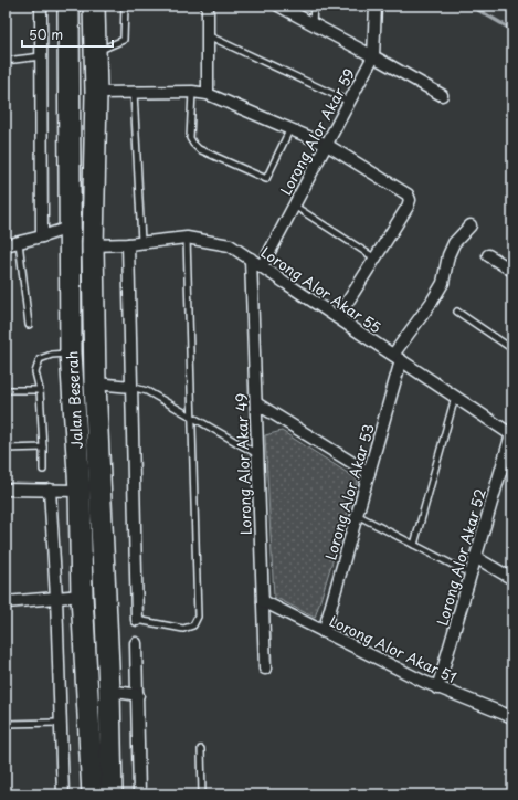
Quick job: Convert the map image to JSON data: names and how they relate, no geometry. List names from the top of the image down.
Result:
{
  "streets": {
    "highway": ["Jalan Beserah"],
    "street": [
      "Lorong Alor Akar 59",
      "Lorong Alor Akar 55",
      "Lorong Alor Akar 49",
      "Lorong Alor Akar 53",
      "Lorong Alor Akar 52",
      "Lorong Alor Akar 51"
    ]
  },
  "crossings": [
    ["Lorong Alor Akar 59", "Lorong Alor Akar 55"],
    ["Lorong Alor Akar 55", "Jalan Beserah"],
    ["Lorong Alor Akar 55", "Lorong Alor Akar 49"],
    ["Lorong Alor Akar 55", "Lorong Alor Akar 53"],
    ["Lorong Alor Akar 55", "Lorong Alor Akar 52"],
    ["Lorong Alor Akar 49", "Lorong Alor Akar 51"],
    ["Lorong Alor Akar 53", "Lorong Alor Akar 51"],
    ["Lorong Alor Akar 52", "Lorong Alor Akar 51"]
  ],
  "scale_bar": "50 m"
}
